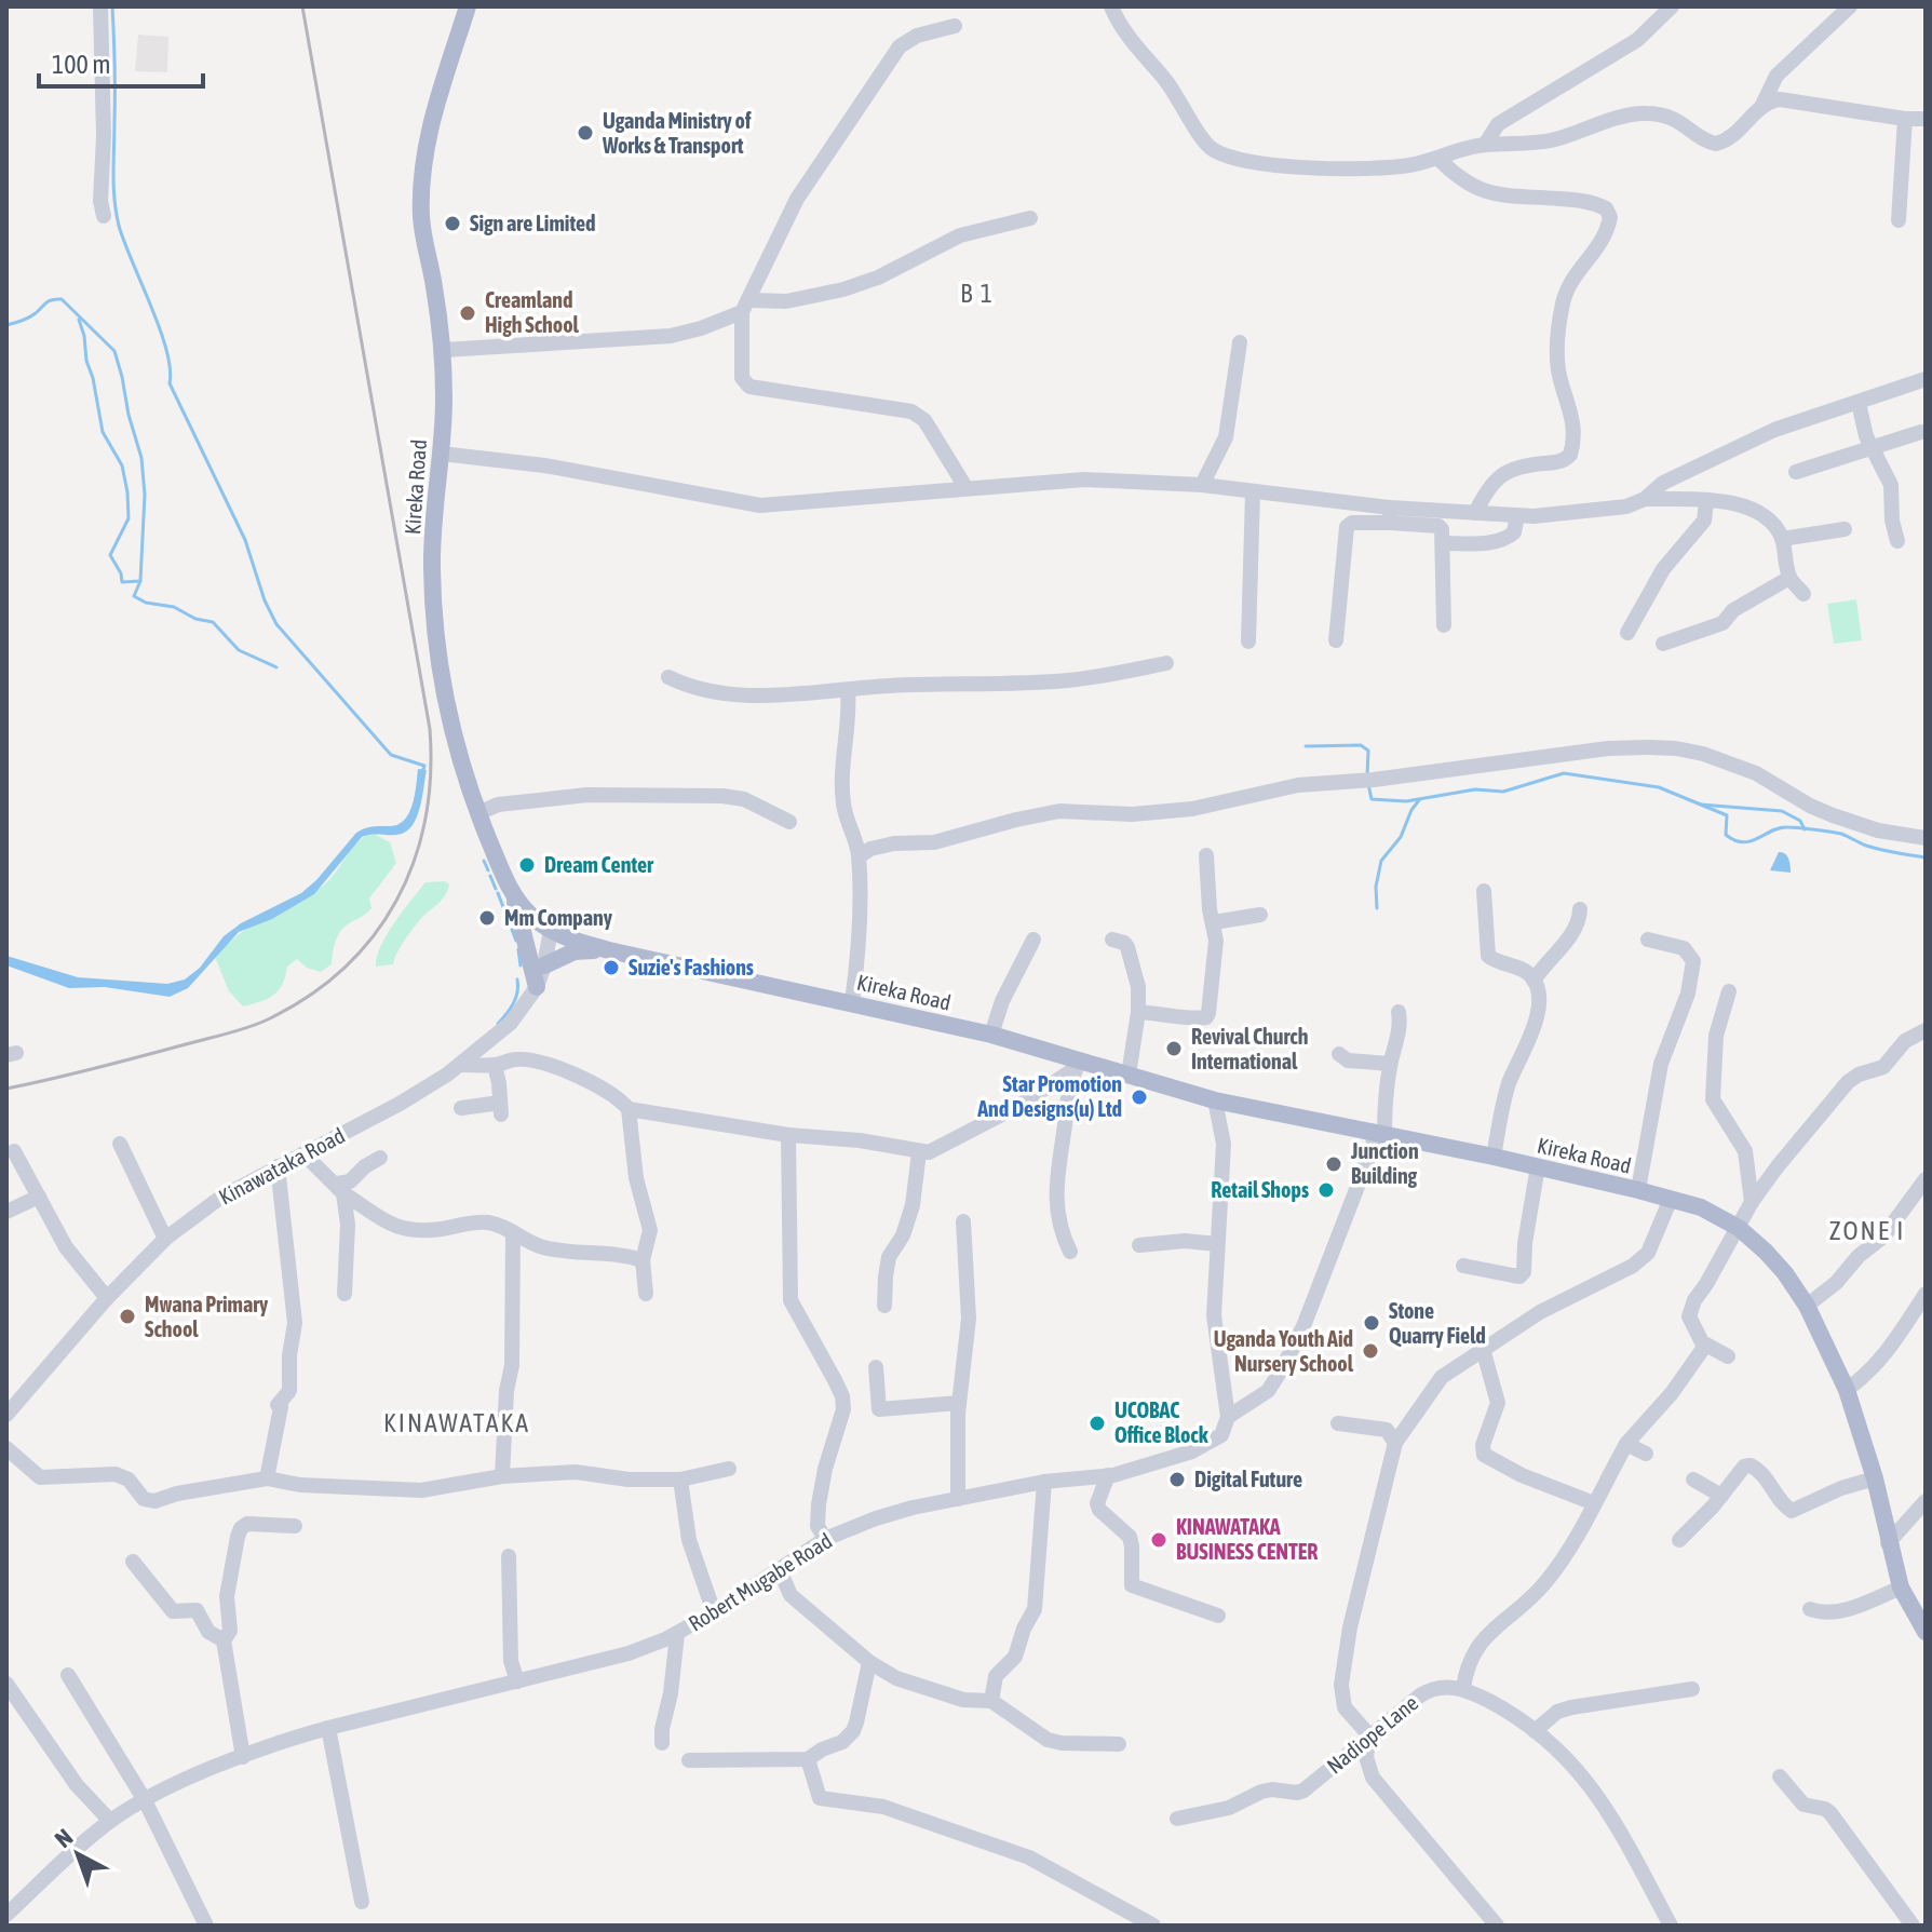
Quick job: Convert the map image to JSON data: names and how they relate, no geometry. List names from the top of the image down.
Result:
{
  "streets": {
    "main road": ["Kireka Road"],
    "street": ["Kinawataka Road", "Robert Mugabe Road", "Nadiope Lane"]
  },
  "crossings": [
    ["Kireka Road", "Kinawataka Road"],
    ["Kireka Road", "Robert Mugabe Road"]
  ],
  "districts": ["B 1", "ZONE I", "KINAWATAKA"],
  "places": [
    "Uganda Ministry of Works & Transport",
    "Sign are Limited",
    "Creamland High School",
    "Dream Center",
    "Mm Company",
    "Suzie's Fashions",
    "Revival Church International",
    "Star Promotion And Designs(u) Ltd",
    "Junction Building",
    "Retail Shops",
    "Mwana Primary School",
    "Stone Quarry Field",
    "Uganda Youth Aid Nursery School",
    "UCOBAC Office Block",
    "Digital Future",
    "KINAWATAKA BUSINESS CENTER"
  ],
  "scale_bar": "100 m",
  "north": "top left"
}
